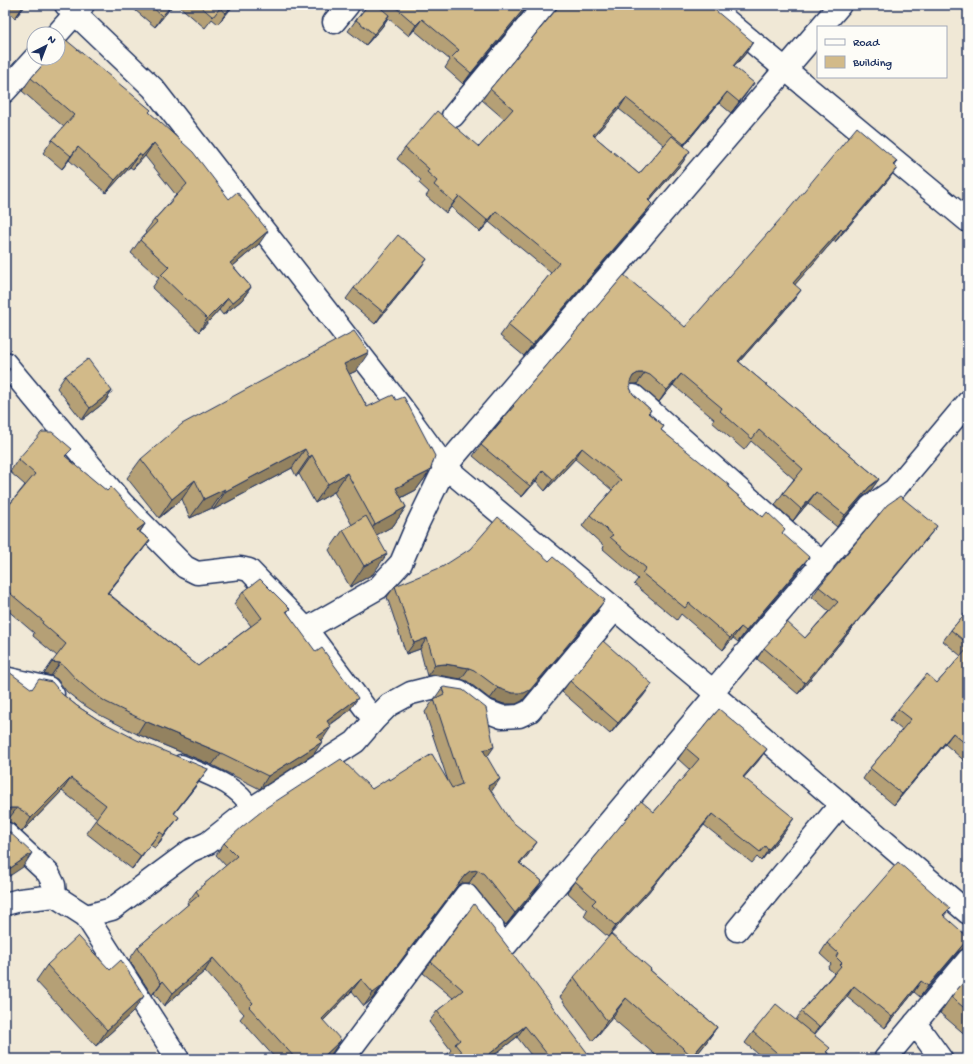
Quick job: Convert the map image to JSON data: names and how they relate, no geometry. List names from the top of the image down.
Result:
{
  "legend": ["Road", "Building"],
  "north": "top right"
}
